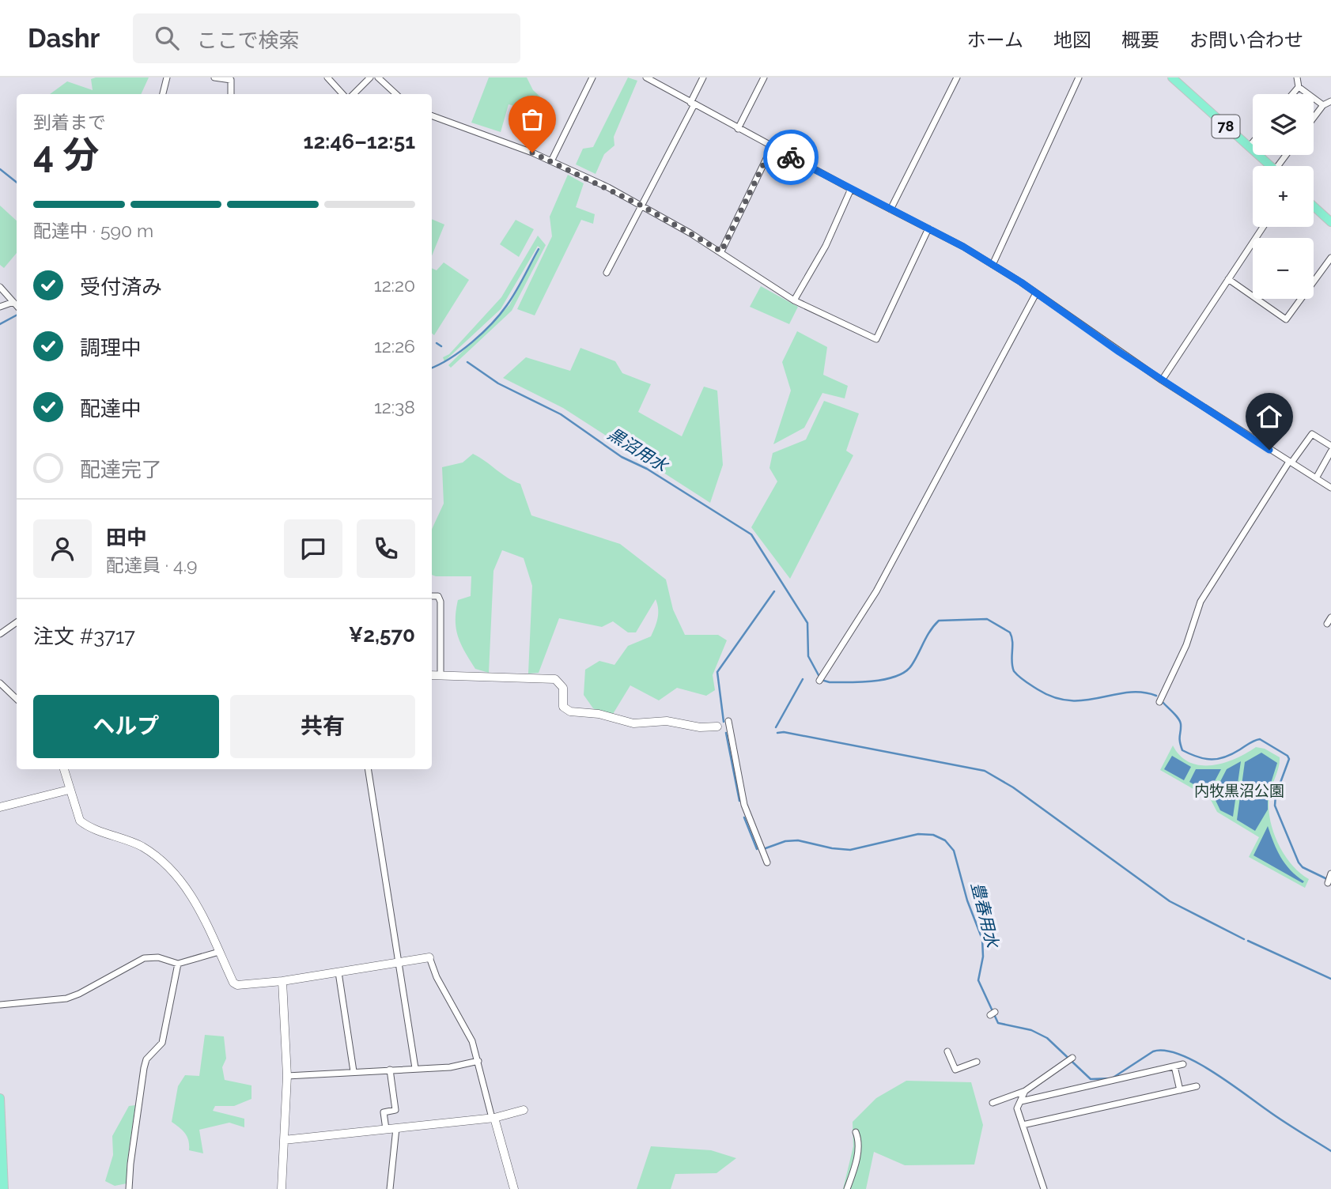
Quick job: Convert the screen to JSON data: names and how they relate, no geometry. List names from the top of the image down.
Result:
{
  "streets": {
    "main road": ["78"]
  },
  "water": ["黒沼用水", "豊春用水"],
  "parks": ["内牧黒沼公園"],
  "page": {
    "header": "Dashr",
    "search": "ここで検索",
    "nav": [
      "ホーム",
      "地図",
      "概要",
      "お問い合わせ"
    ],
    "map_buttons": ["+", "−"],
    "heading": ["4 分", "到着まで", "12:46–12:51"],
    "panel": [
      "田中",
      "配達員 · 4.9",
      "注文 #3717",
      "¥2,570"
    ],
    "bar": "配達中 · 590 m",
    "list": [
      ["受付済み", "12:20"],
      ["調理中", "12:26"],
      ["配達中", "12:38"],
      "配達完了"
    ],
    "buttons": ["ヘルプ", "共有"]
  }
}
